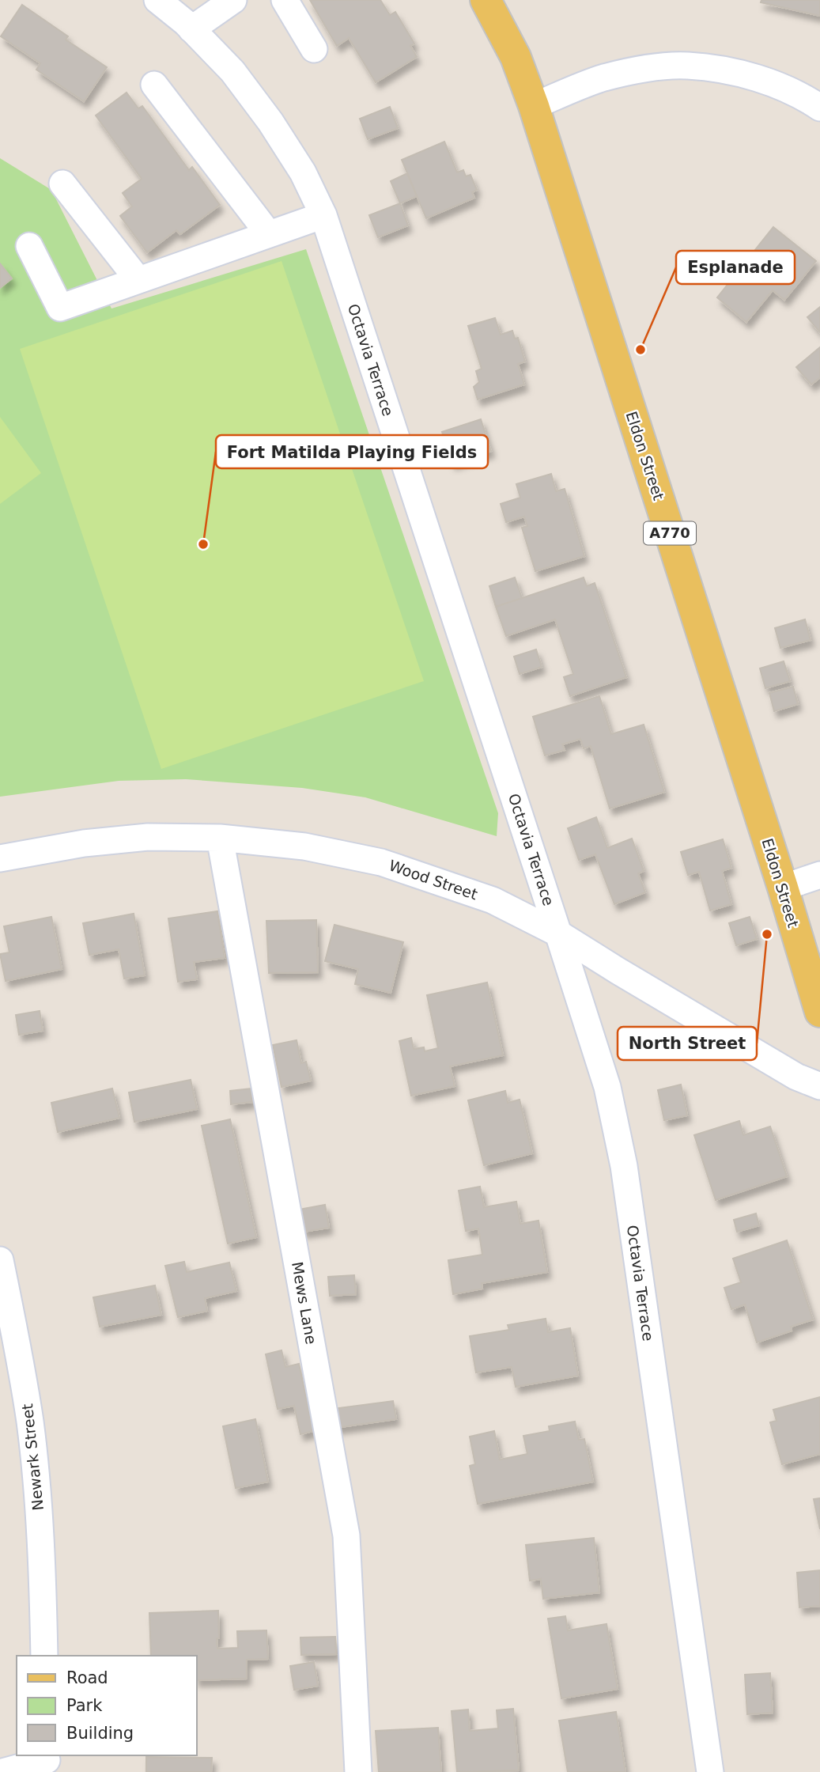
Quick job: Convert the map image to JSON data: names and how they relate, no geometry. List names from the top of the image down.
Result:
{
  "streets": {
    "main road": ["Eldon Street", "A770"],
    "street": [
      "Octavia Terrace",
      "Wood Street",
      "Mews Lane",
      "Newark Street"
    ]
  },
  "crossings": [
    ["Octavia Terrace", "Wood Street"],
    ["Wood Street", "Mews Lane"]
  ],
  "places": ["Esplanade", "Fort Matilda Playing Fields", "North Street"],
  "legend": ["Road", "Park", "Building"]
}
